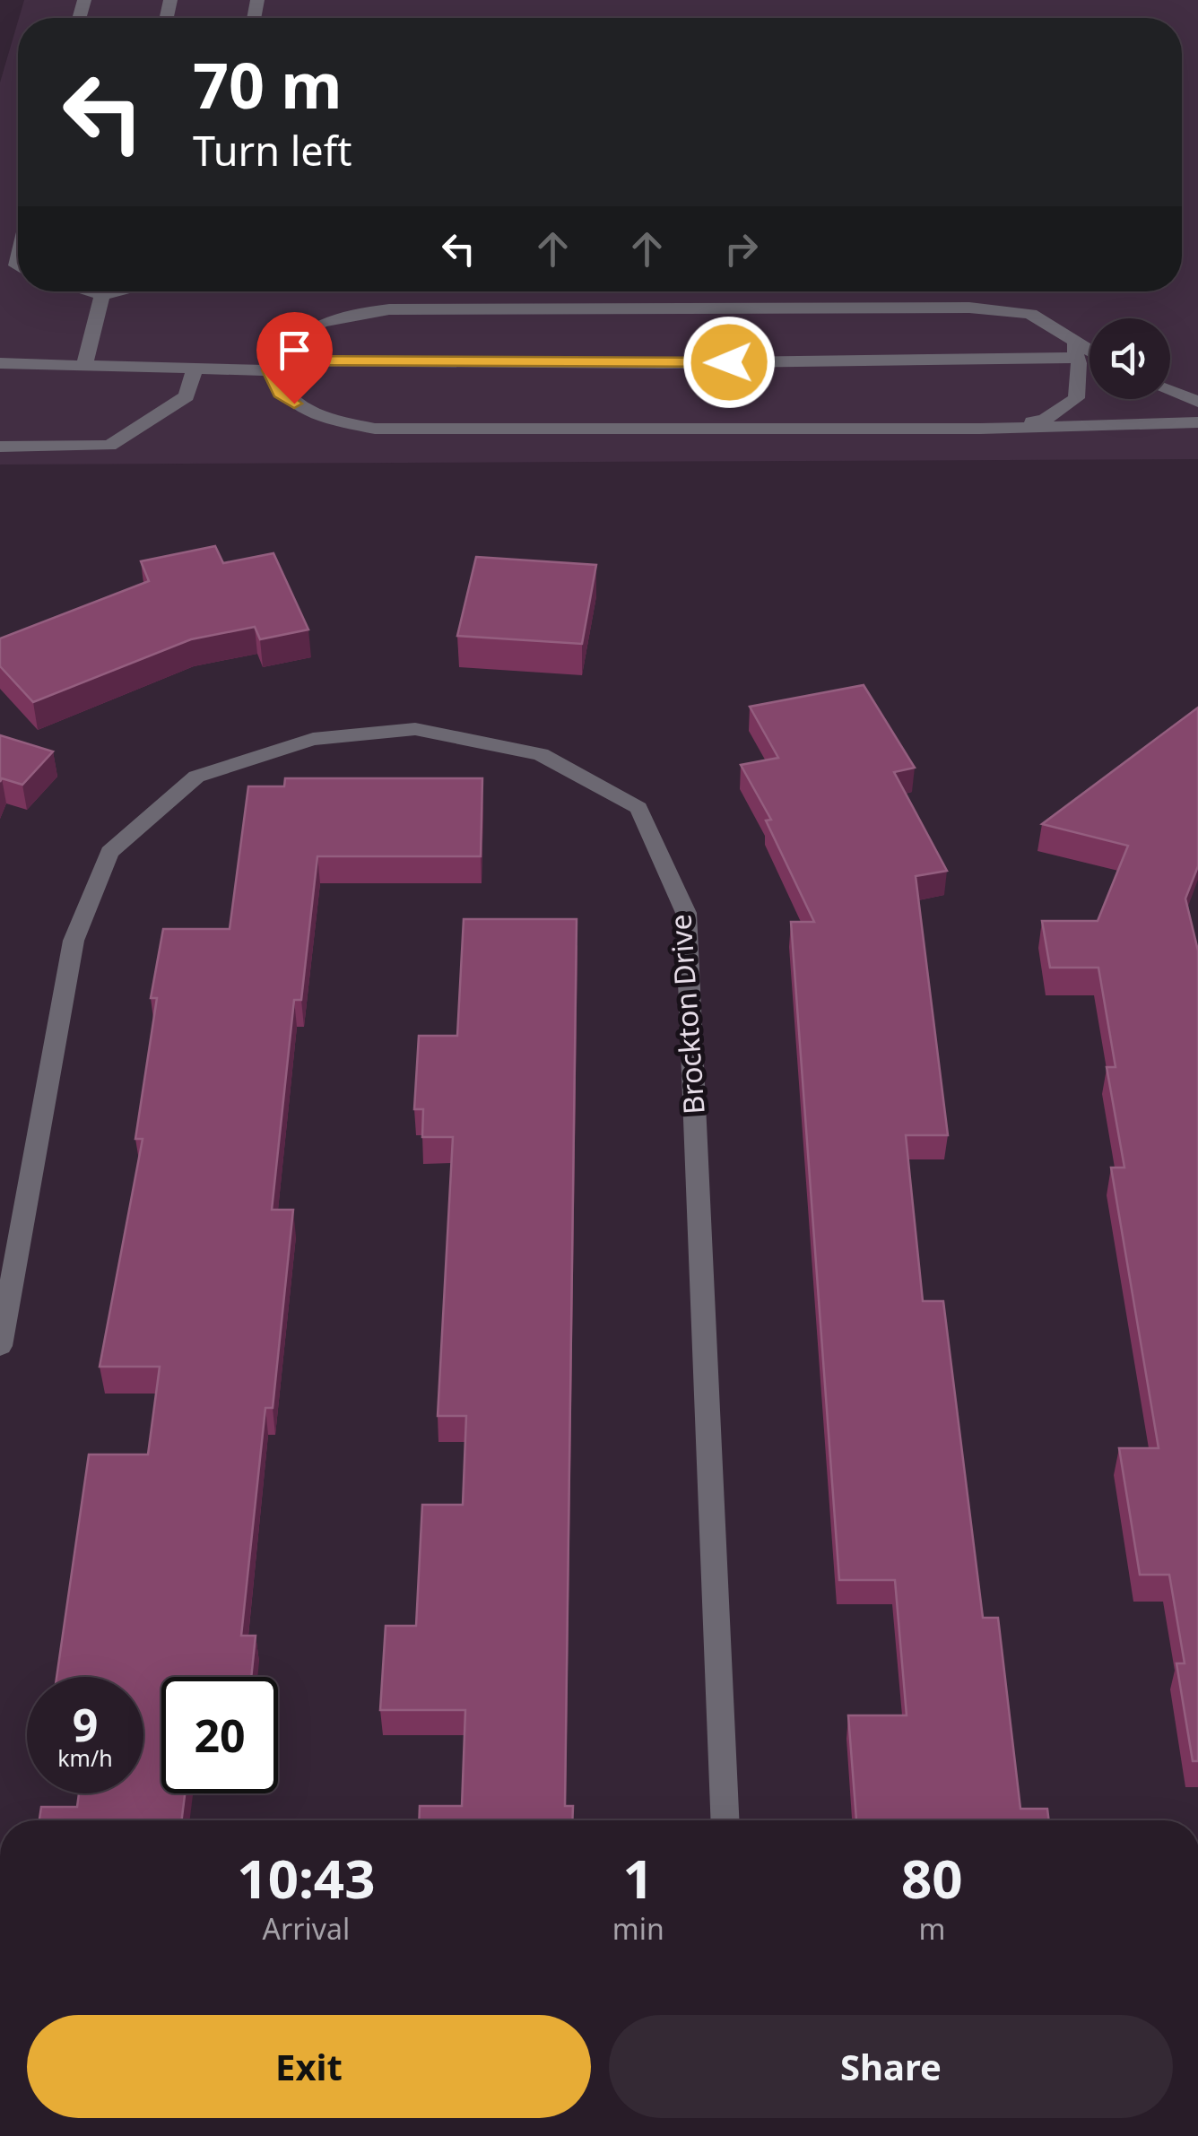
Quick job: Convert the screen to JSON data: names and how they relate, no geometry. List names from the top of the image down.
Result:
{
  "streets": {
    "street": ["Brockton Drive"]
  },
  "page": {
    "turn": ["70 m", "Turn left"],
    "speed": "9 km/h",
    "limit": "20",
    "eta": [
      "10:43",
      "Arrival",
      "1",
      "min",
      "80",
      "m"
    ],
    "buttons": ["Exit", "Share"]
  }
}
